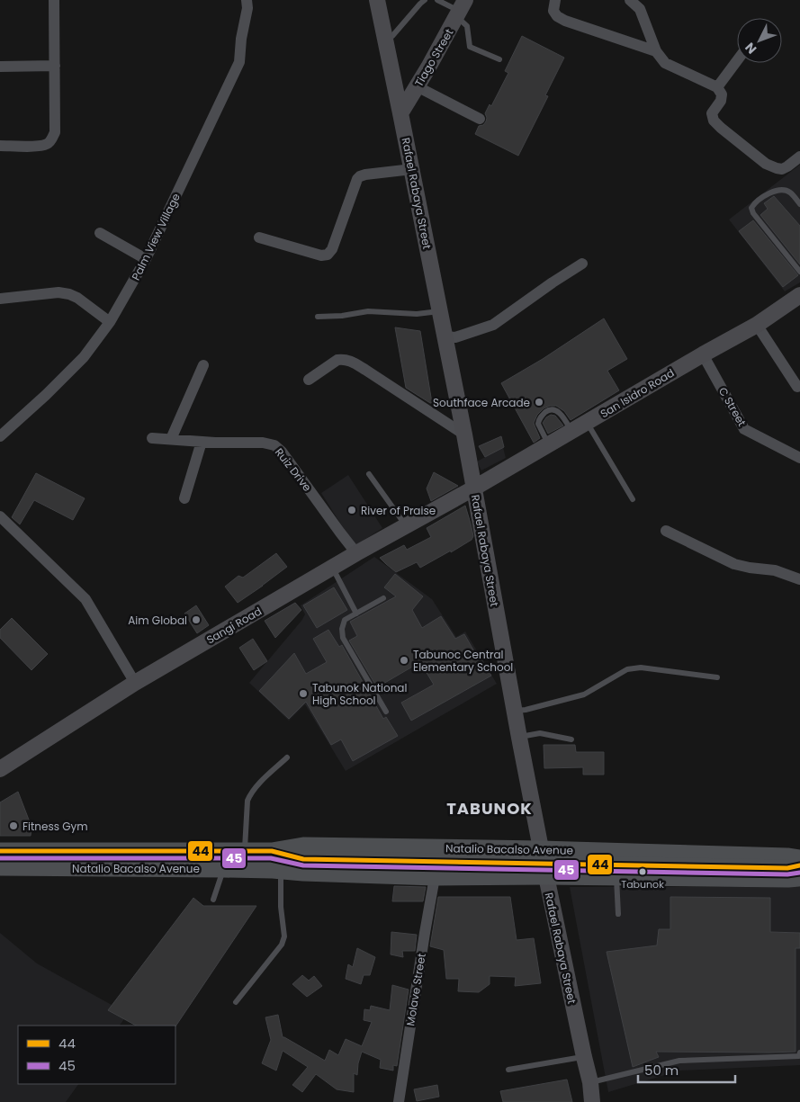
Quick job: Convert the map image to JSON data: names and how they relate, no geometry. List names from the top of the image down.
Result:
{
  "streets": {
    "main road": [
      "Tiago Street",
      "Rafael Rabaya Street",
      "San Isidro Road",
      "Sangi Road",
      "Natalio Bacalso Avenue"
    ],
    "street": [
      "Palm View Village",
      "C Street",
      "Ruiz Drive",
      "Molave Street"
    ]
  },
  "crossings": [
    ["Tiago Street", "Rafael Rabaya Street"],
    ["Rafael Rabaya Street", "San Isidro Road"],
    ["Rafael Rabaya Street", "Sangi Road"],
    ["Rafael Rabaya Street", "Natalio Bacalso Avenue"],
    ["San Isidro Road", "C Street"],
    ["San Isidro Road", "Sangi Road"],
    ["Ruiz Drive", "Sangi Road"],
    ["Natalio Bacalso Avenue", "Molave Street"]
  ],
  "districts": ["TABUNOK"],
  "places": [
    "Southface Arcade",
    "River of Praise",
    "Aim Global",
    "Tabunoc Central Elementary School",
    "Tabunok National High School",
    "Fitness Gym",
    "Tabunok"
  ],
  "lines": ["transit line 44", "transit line 45"],
  "legend": ["44", "45"],
  "scale_bar": "50 m",
  "north": "bottom left"
}
